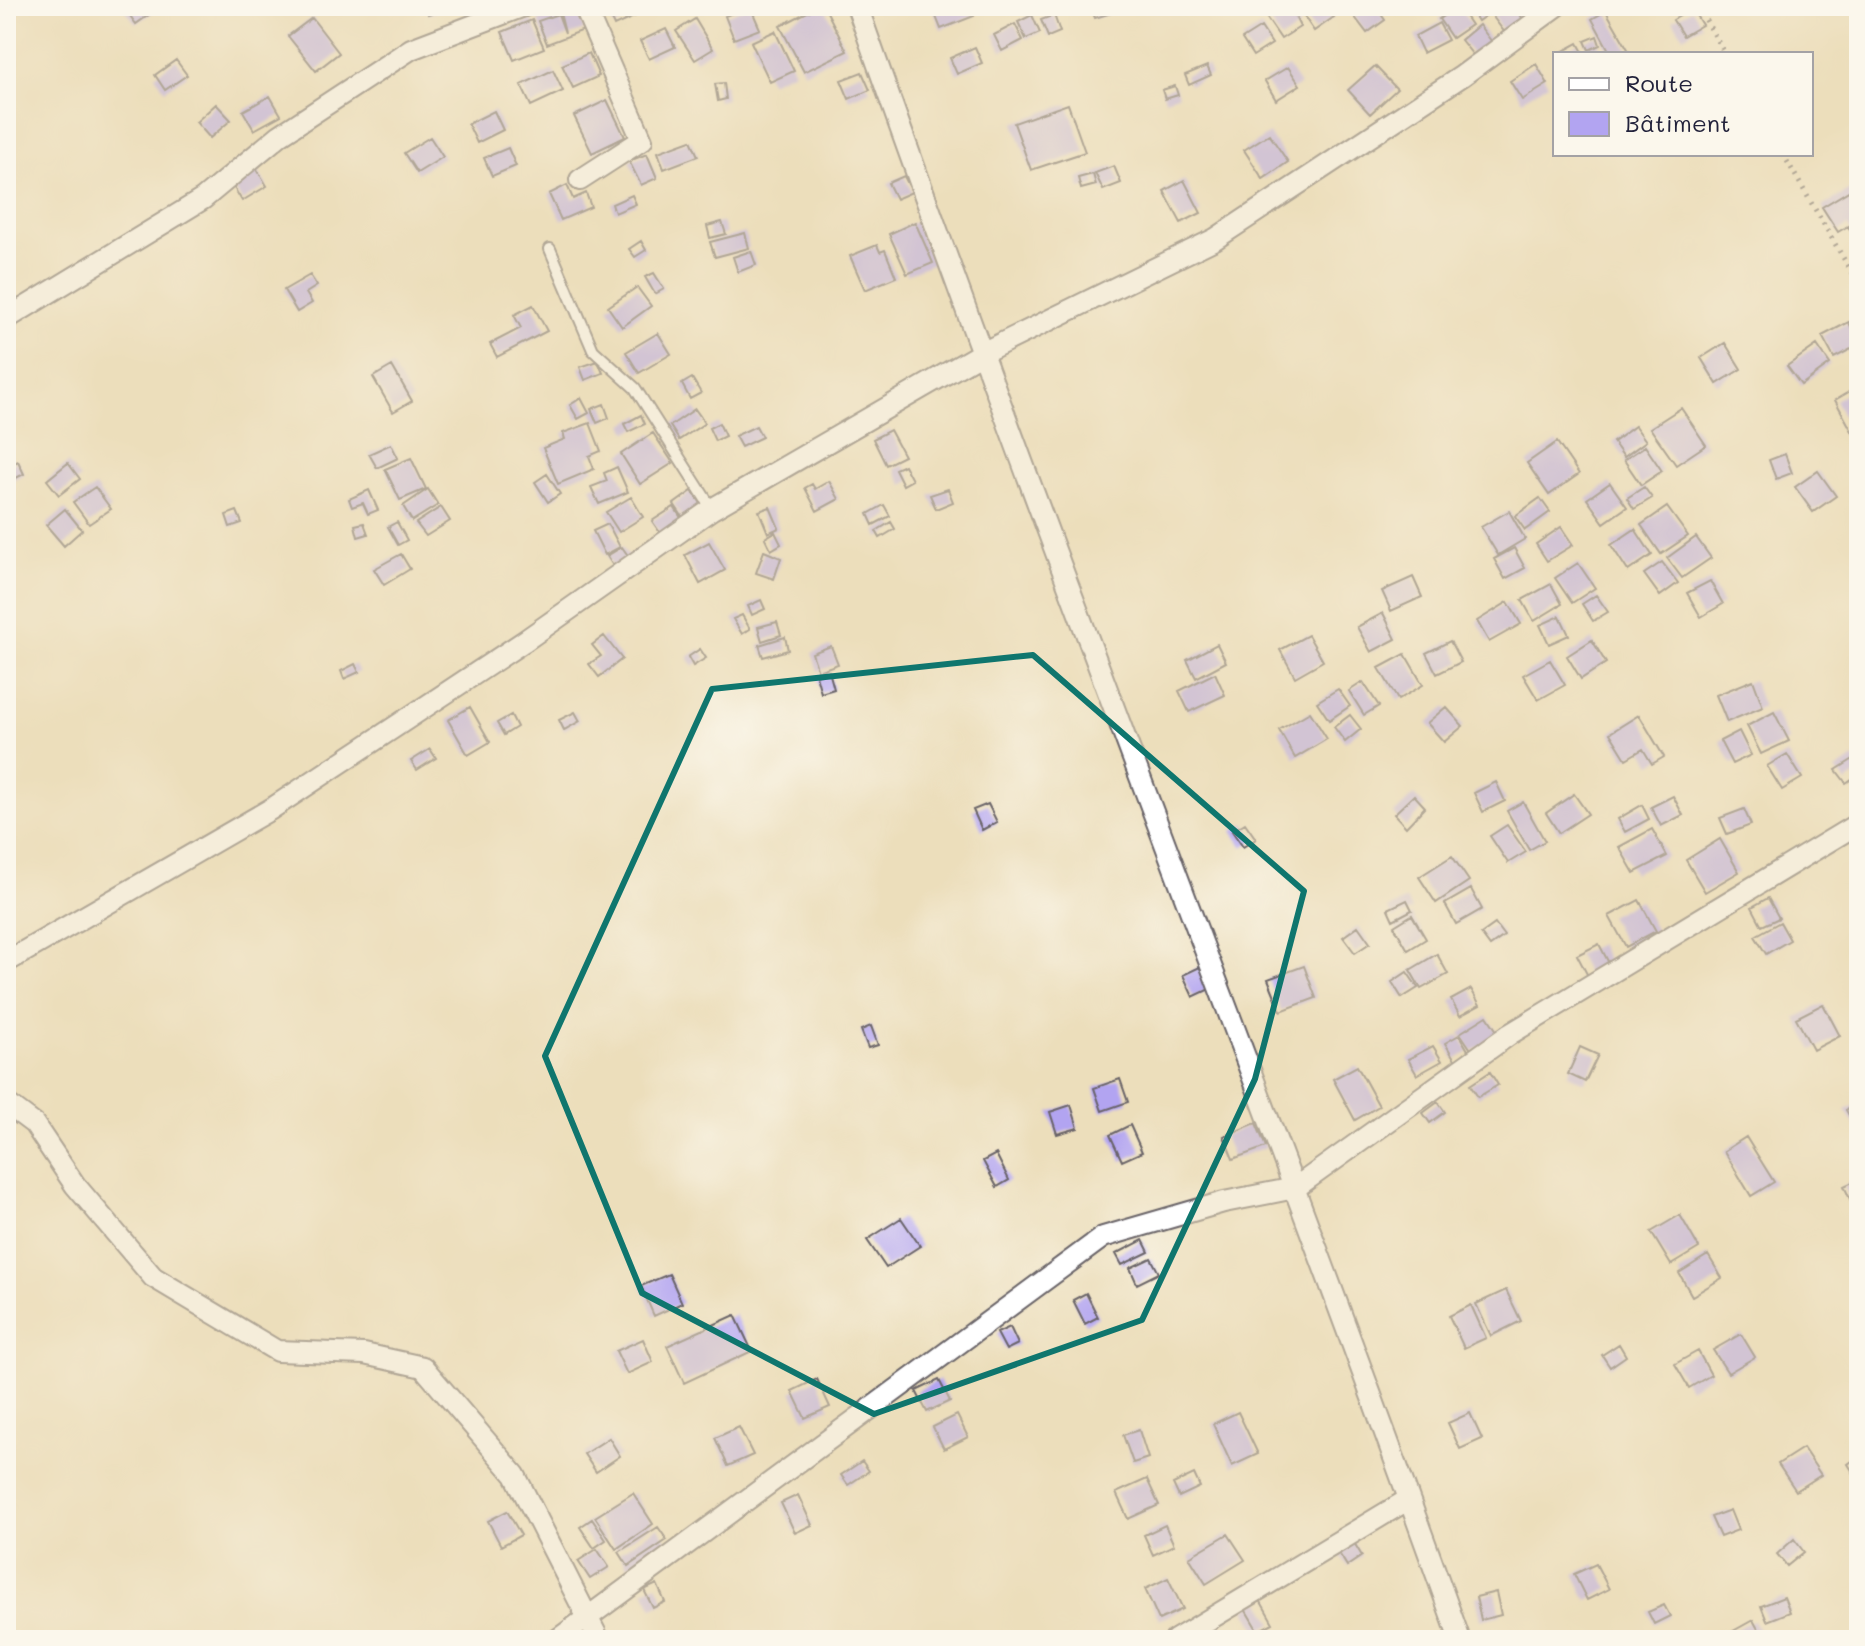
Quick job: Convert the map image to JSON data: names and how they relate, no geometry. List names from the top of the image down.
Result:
{
  "legend": ["Route", "Bâtiment"]
}
